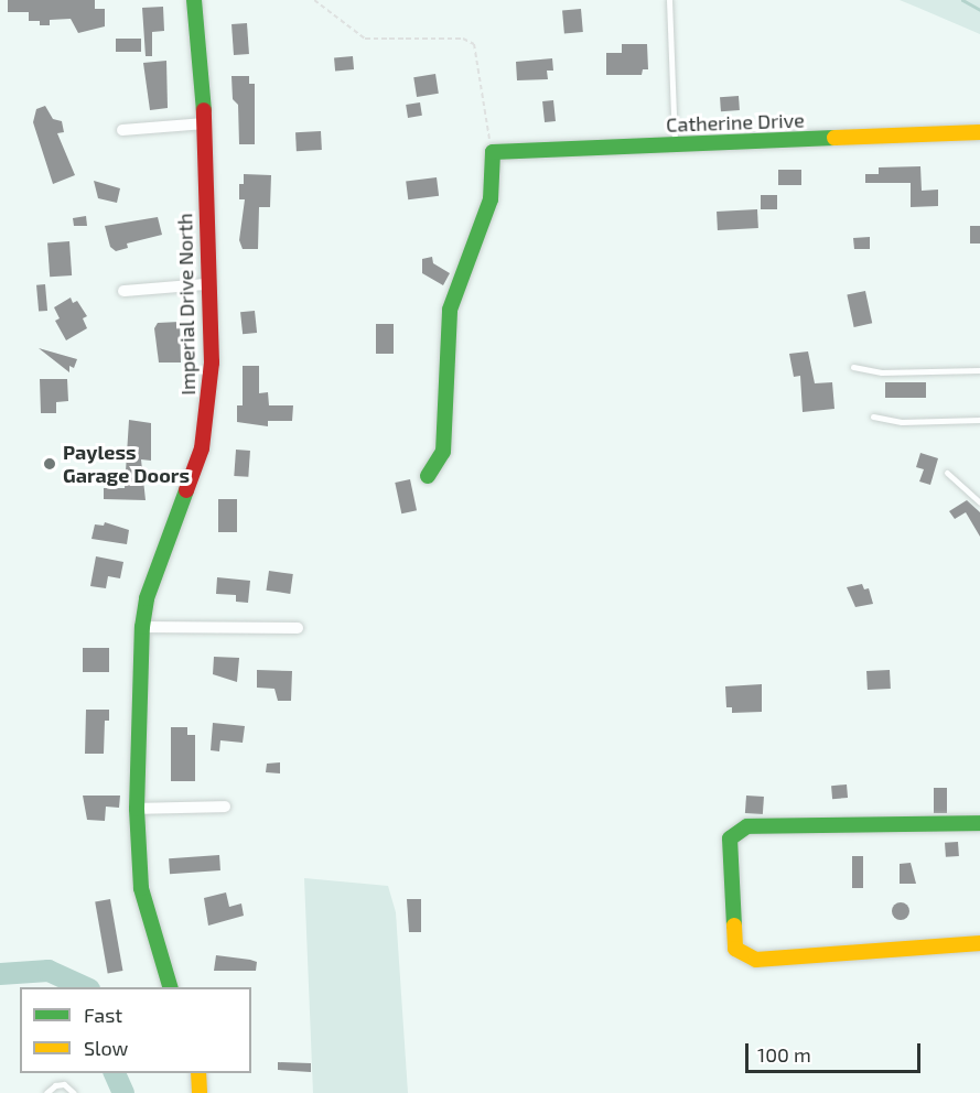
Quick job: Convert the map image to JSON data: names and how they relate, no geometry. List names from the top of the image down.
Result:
{
  "streets": {
    "street": ["Catherine Drive", "Imperial Drive North"]
  },
  "places": ["Payless Garage Doors"],
  "legend": ["Fast", "Slow"],
  "scale_bar": "100 m"
}
